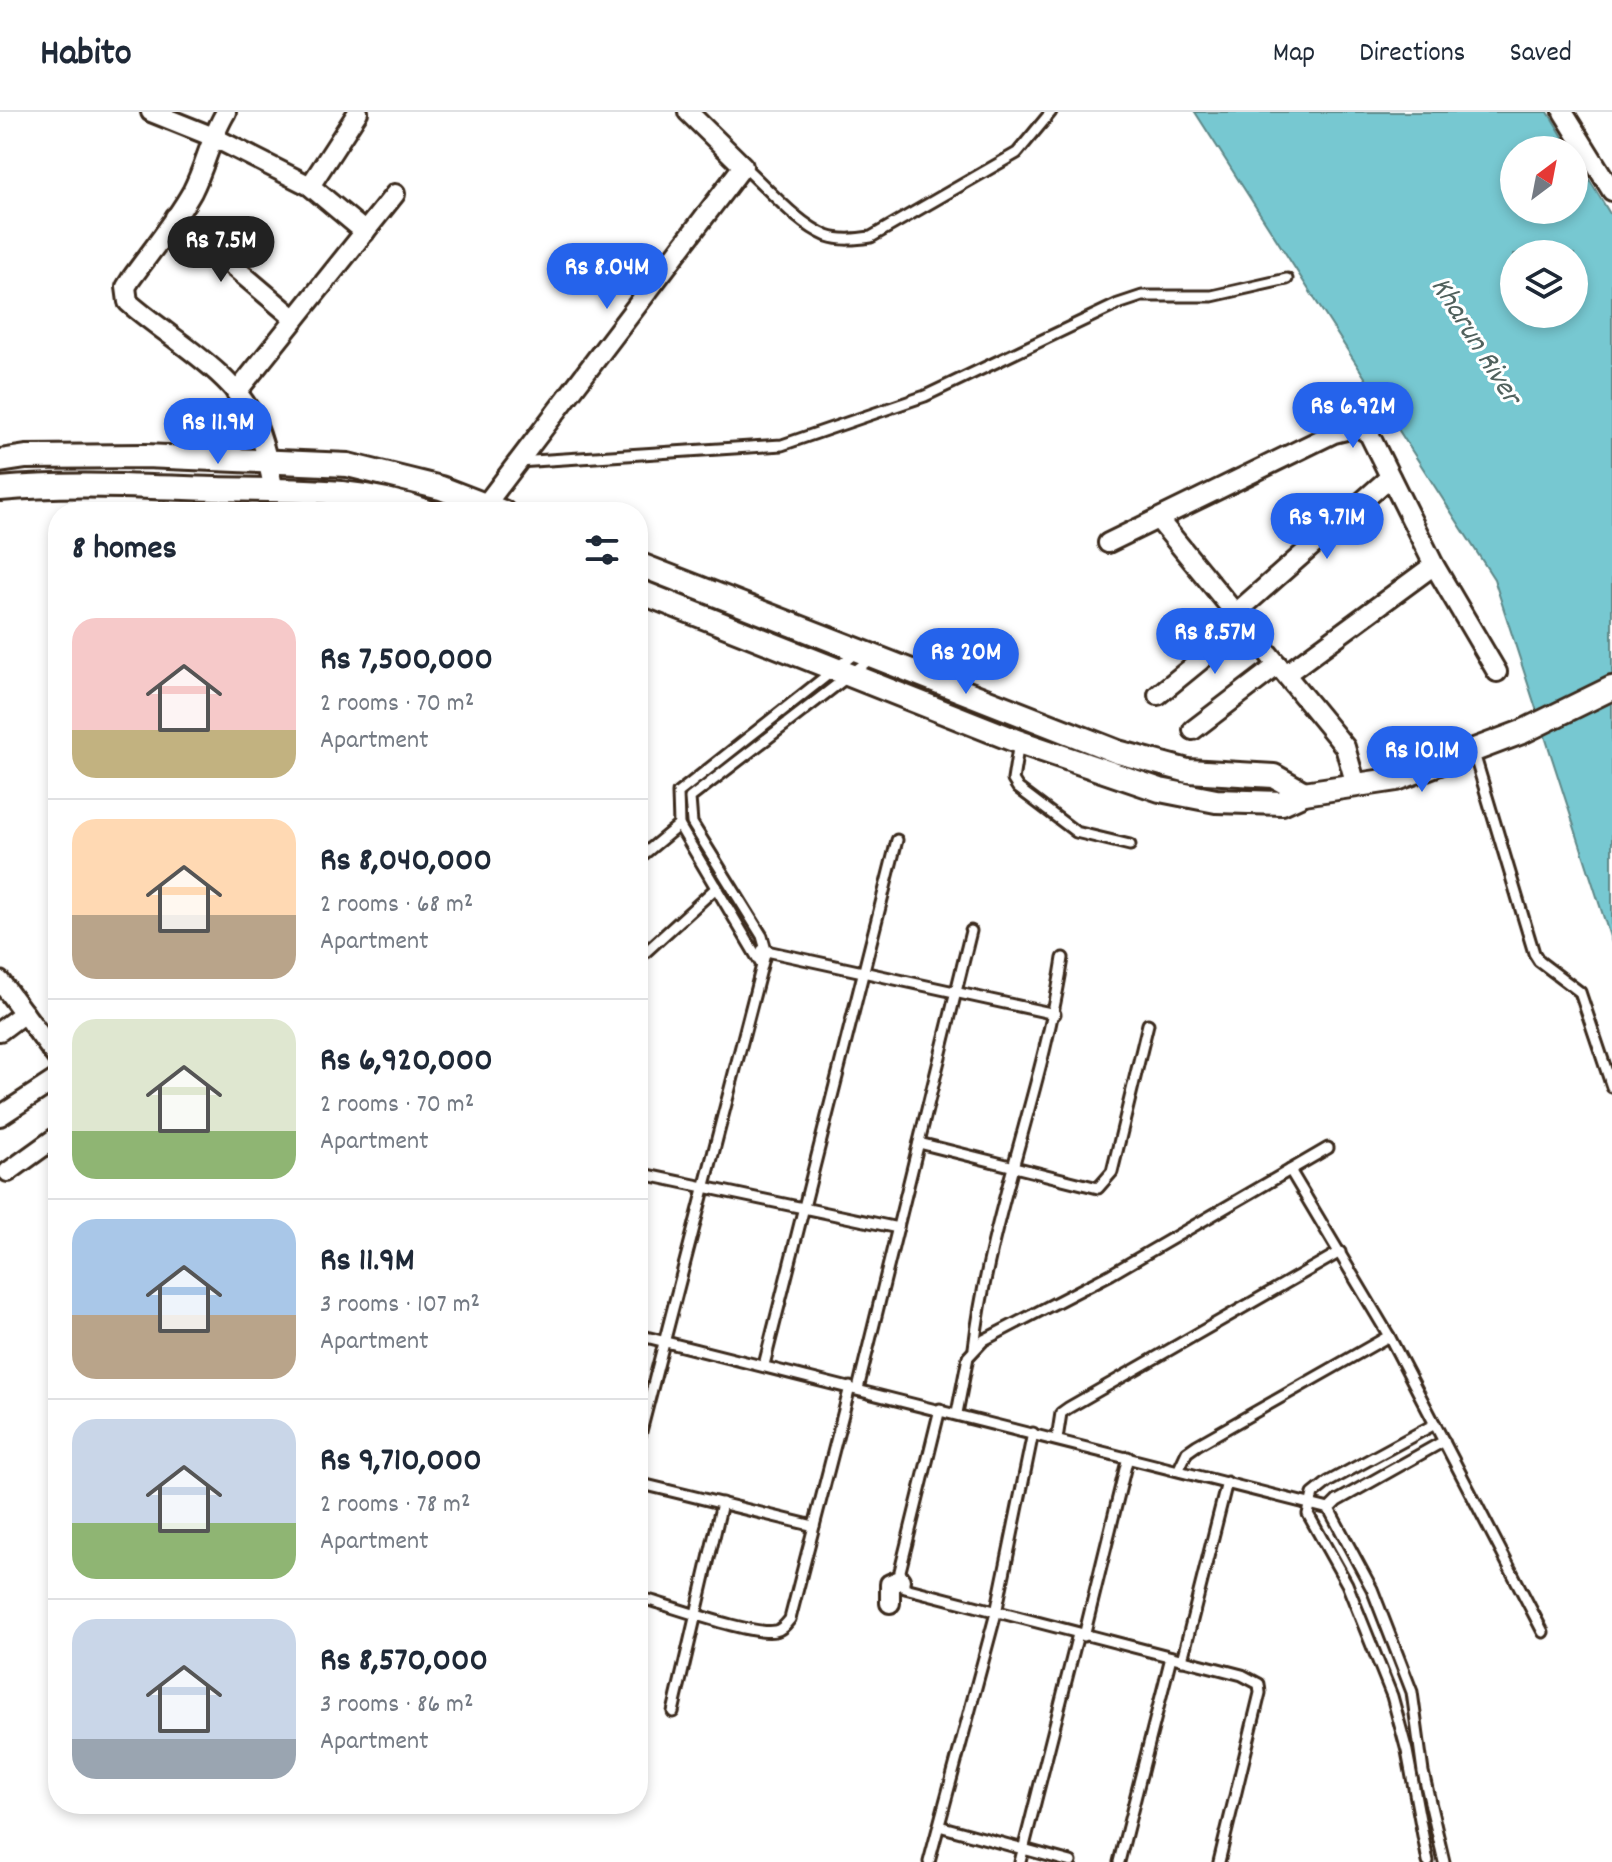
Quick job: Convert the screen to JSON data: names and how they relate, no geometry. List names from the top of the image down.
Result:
{
  "water": ["Kharun River"],
  "north": "top right",
  "page": {
    "header": "Habito",
    "nav": ["Map", "Directions", "Saved"],
    "price": [
      "Rs 7.5M",
      "Rs 8.04M",
      "Rs 6.92M",
      "Rs 11.9M",
      "Rs 9.71M",
      "Rs 8.57M",
      "Rs 20M",
      "Rs 10.1M"
    ],
    "heading": "8 homes",
    "list": [
      {
        "name": "Rs 7,500,000",
        "note": "2 rooms · 70 m² · Apartment"
      },
      {
        "name": "Rs 8,040,000",
        "note": "2 rooms · 68 m² · Apartment"
      },
      {
        "name": "Rs 6,920,000",
        "note": "2 rooms · 70 m² · Apartment"
      },
      {
        "name": "Rs 11.9M",
        "note": "3 rooms · 107 m² · Apartment"
      },
      {
        "name": "Rs 9,710,000",
        "note": "2 rooms · 78 m² · Apartment"
      },
      {
        "name": "Rs 8,570,000",
        "note": "3 rooms · 86 m² · Apartment"
      }
    ]
  }
}
